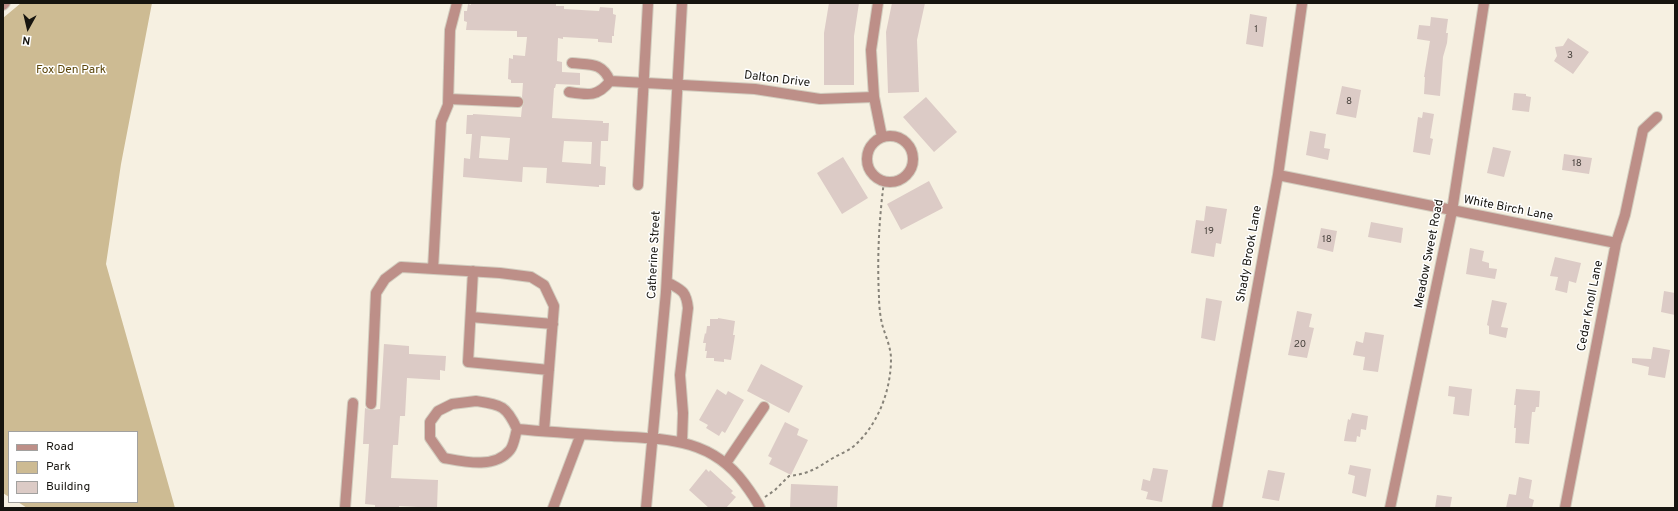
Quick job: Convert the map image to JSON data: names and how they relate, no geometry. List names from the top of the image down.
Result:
{
  "streets": {
    "street": [
      "Dalton Drive",
      "White Birch Lane",
      "Shady Brook Lane",
      "Meadow Sweet Road",
      "Catherine Street",
      "Cedar Knoll Lane"
    ]
  },
  "crossings": [
    ["Dalton Drive", "Catherine Street"],
    ["White Birch Lane", "Shady Brook Lane"],
    ["White Birch Lane", "Meadow Sweet Road"],
    ["White Birch Lane", "Cedar Knoll Lane"]
  ],
  "parks": ["Fox Den Park"],
  "house_numbers": [
    "1",
    "3",
    "8",
    "18",
    "19",
    "18",
    "20"
  ],
  "legend": ["Road", "Park", "Building"],
  "north": "bottom"
}
